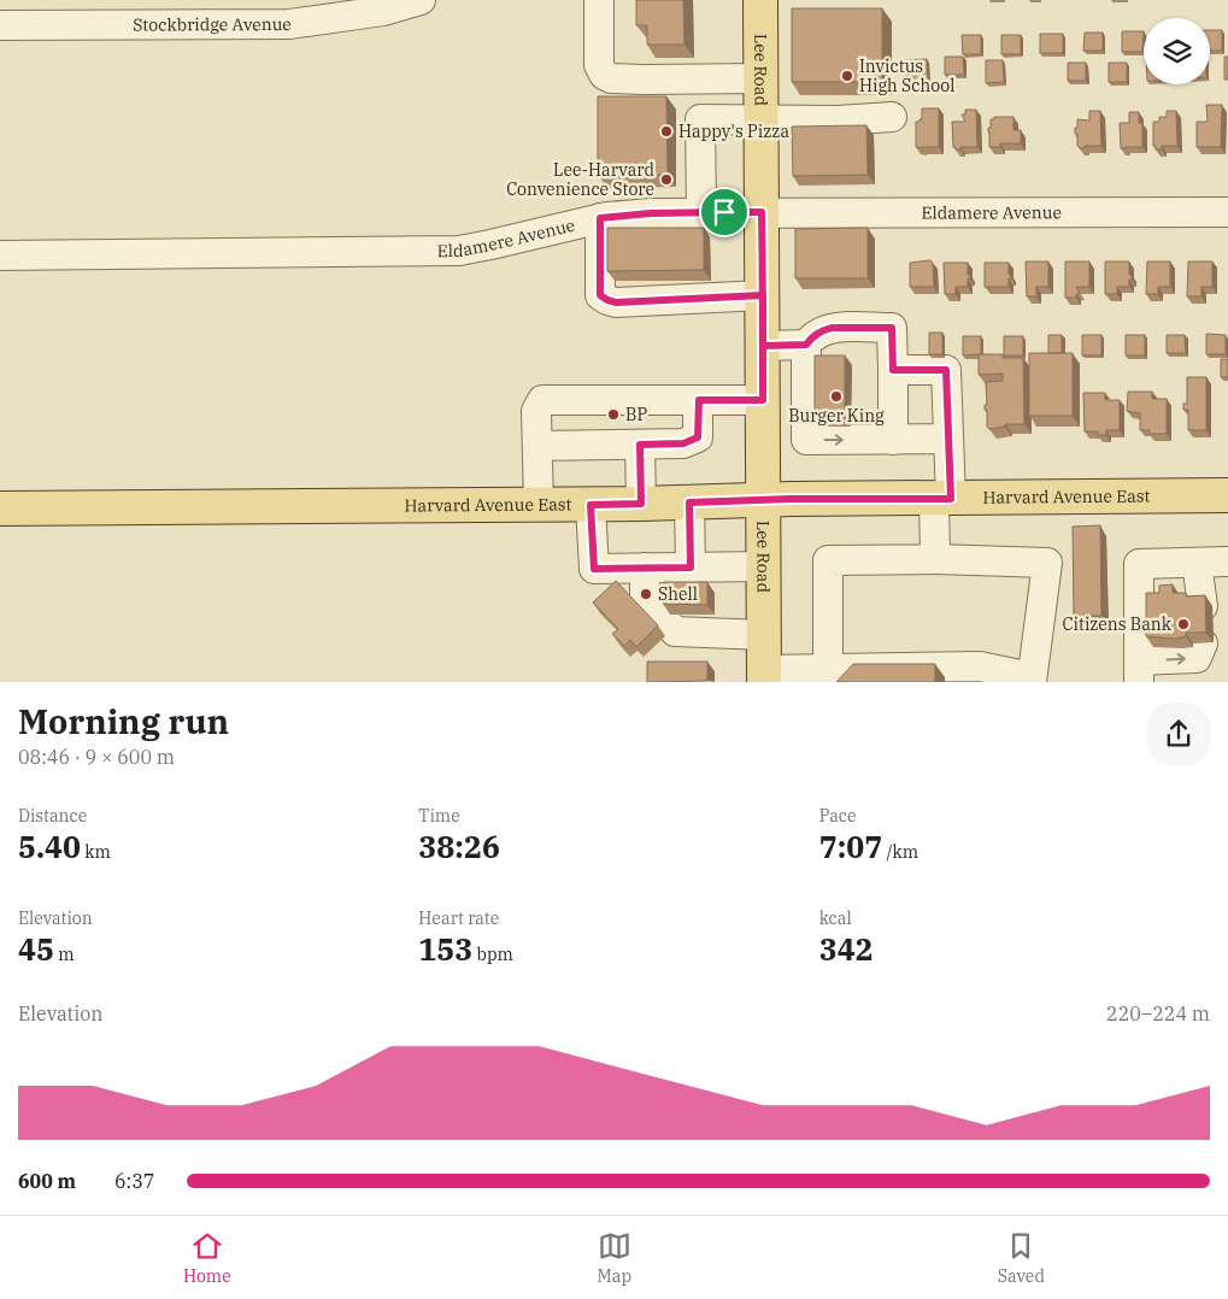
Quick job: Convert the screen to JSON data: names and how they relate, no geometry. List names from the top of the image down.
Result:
{
  "streets": {
    "main road": ["Lee Road", "Harvard Avenue East"],
    "street": ["Stockbridge Avenue", "Eldamere Avenue"]
  },
  "crossings": [
    ["Lee Road", "Eldamere Avenue"],
    ["Lee Road", "Harvard Avenue East"]
  ],
  "places": [
    "Invictus High School",
    "Happy's Pizza",
    "Lee-Harvard Convenience Store",
    "Burger King",
    "BP",
    "Shell",
    "Citizens Bank"
  ],
  "page": {
    "heading": ["Morning run", "08:46 · 9 × 600 m"],
    "stats": [
      ["Distance", "5.40 km"],
      ["Time", "38:26"],
      ["Pace", "7:07 /km"],
      ["Elevation", "45 m"],
      ["Heart rate", "153 bpm"],
      ["kcal", "342"]
    ],
    "chart": ["Elevation", "220–224 m"],
    "list": [
      {
        "name": "600 m",
        "note": "6:37"
      }
    ],
    "tabs": ["Home", "Map", "Saved"]
  }
}
